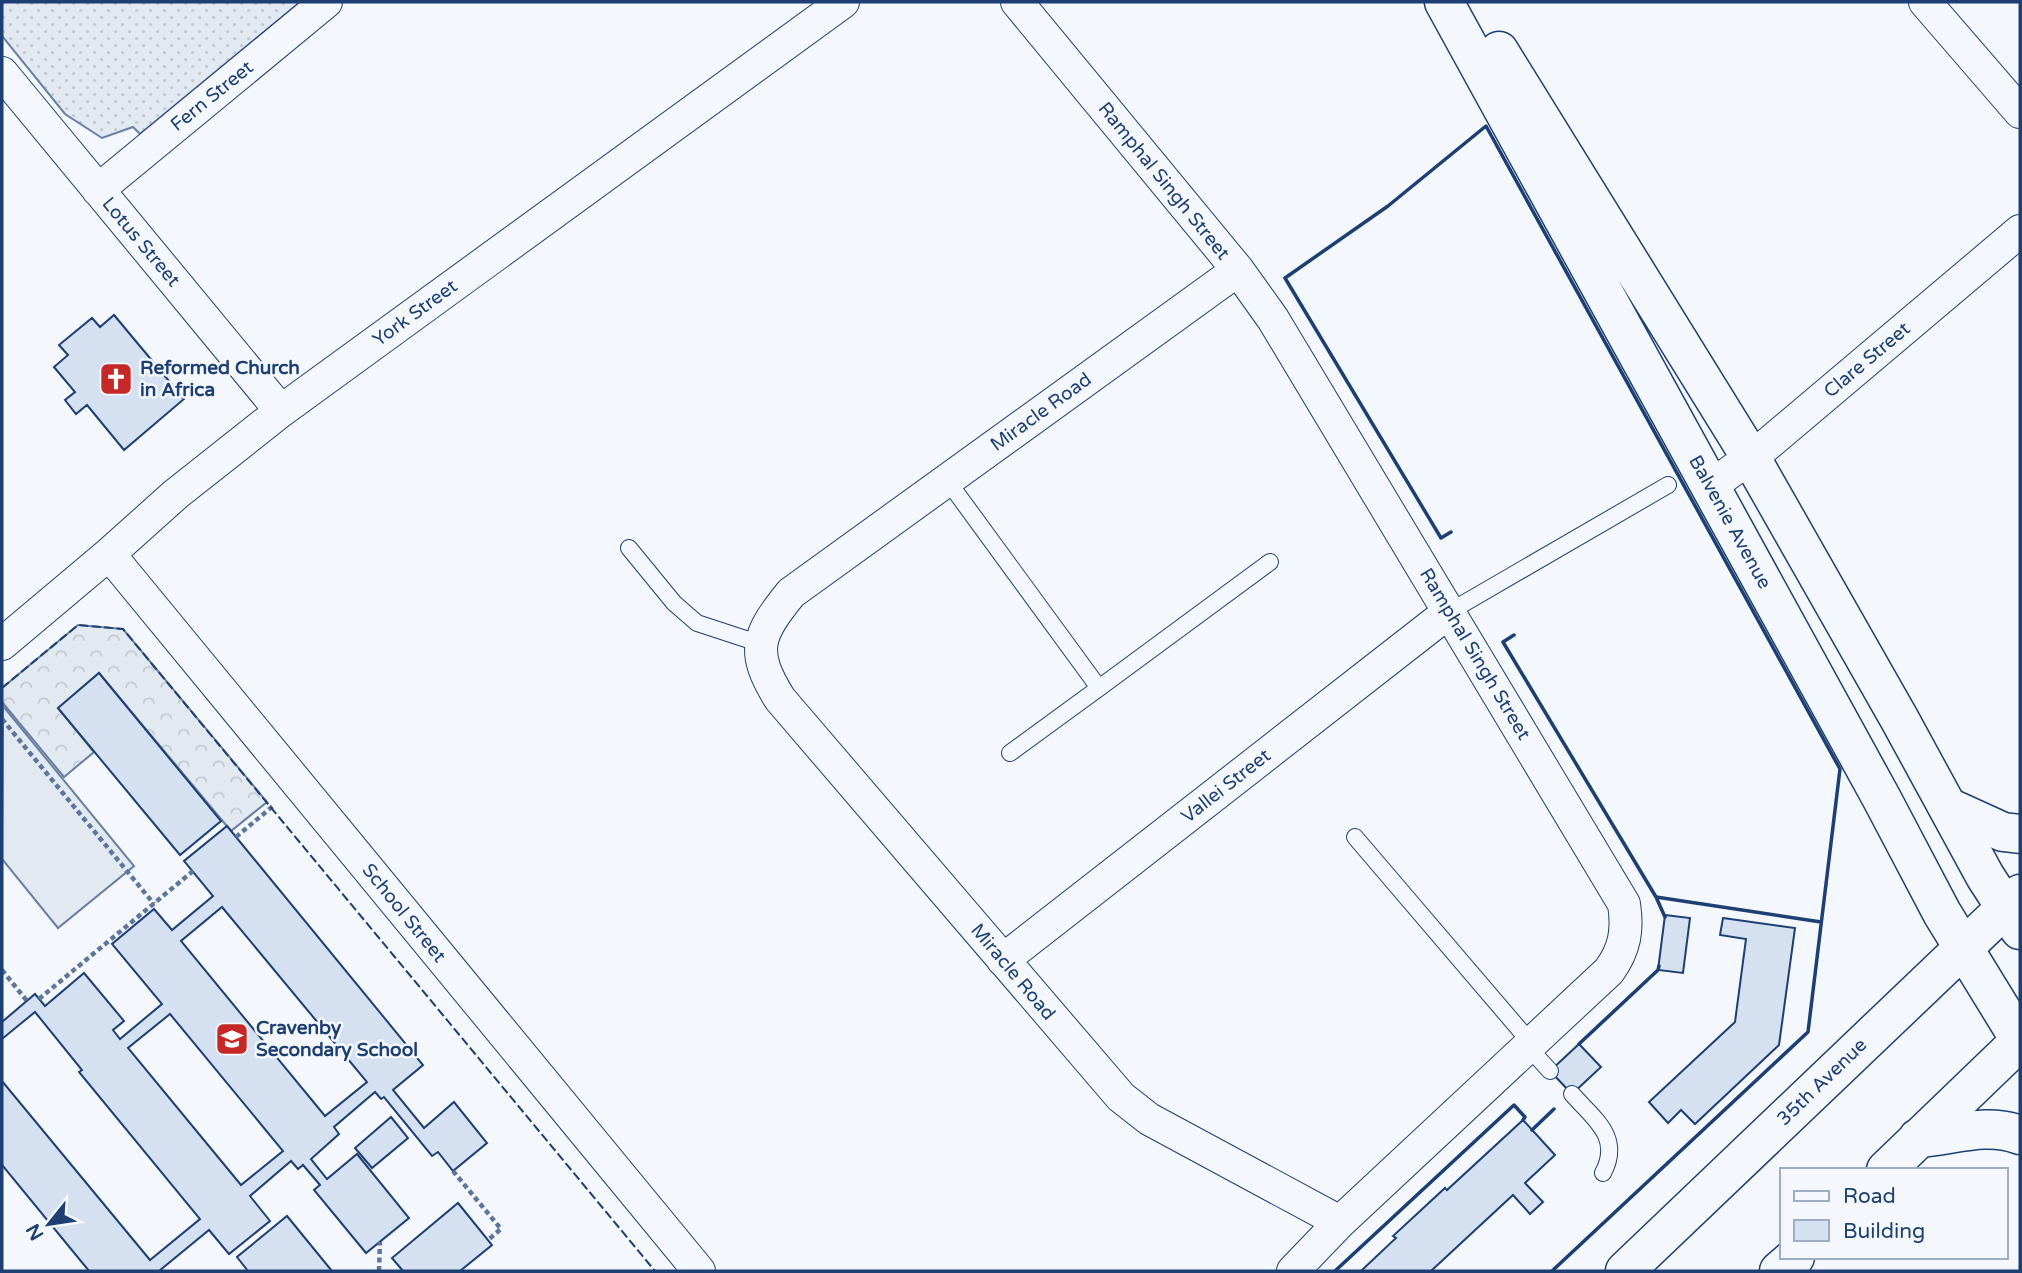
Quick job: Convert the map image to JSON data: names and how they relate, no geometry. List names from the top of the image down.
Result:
{
  "streets": {
    "street": [
      "Fern Street",
      "Ramphal Singh Street",
      "Lotus Street",
      "York Street",
      "Clare Street",
      "Miracle Road",
      "Balvenie Avenue",
      "Vallei Street",
      "School Street",
      "35th Avenue"
    ]
  },
  "crossings": [
    ["Fern Street", "Lotus Street"],
    ["Ramphal Singh Street", "Miracle Road"],
    ["Ramphal Singh Street", "Vallei Street"],
    ["Lotus Street", "York Street"],
    ["York Street", "School Street"],
    ["Clare Street", "Balvenie Avenue"],
    ["Miracle Road", "Vallei Street"],
    ["Balvenie Avenue", "35th Avenue"]
  ],
  "places": {
    "church": ["Reformed Church in Africa"],
    "school or university": ["Cravenby Secondary School"]
  },
  "legend": ["Road", "Building"],
  "north": "bottom left"
}
